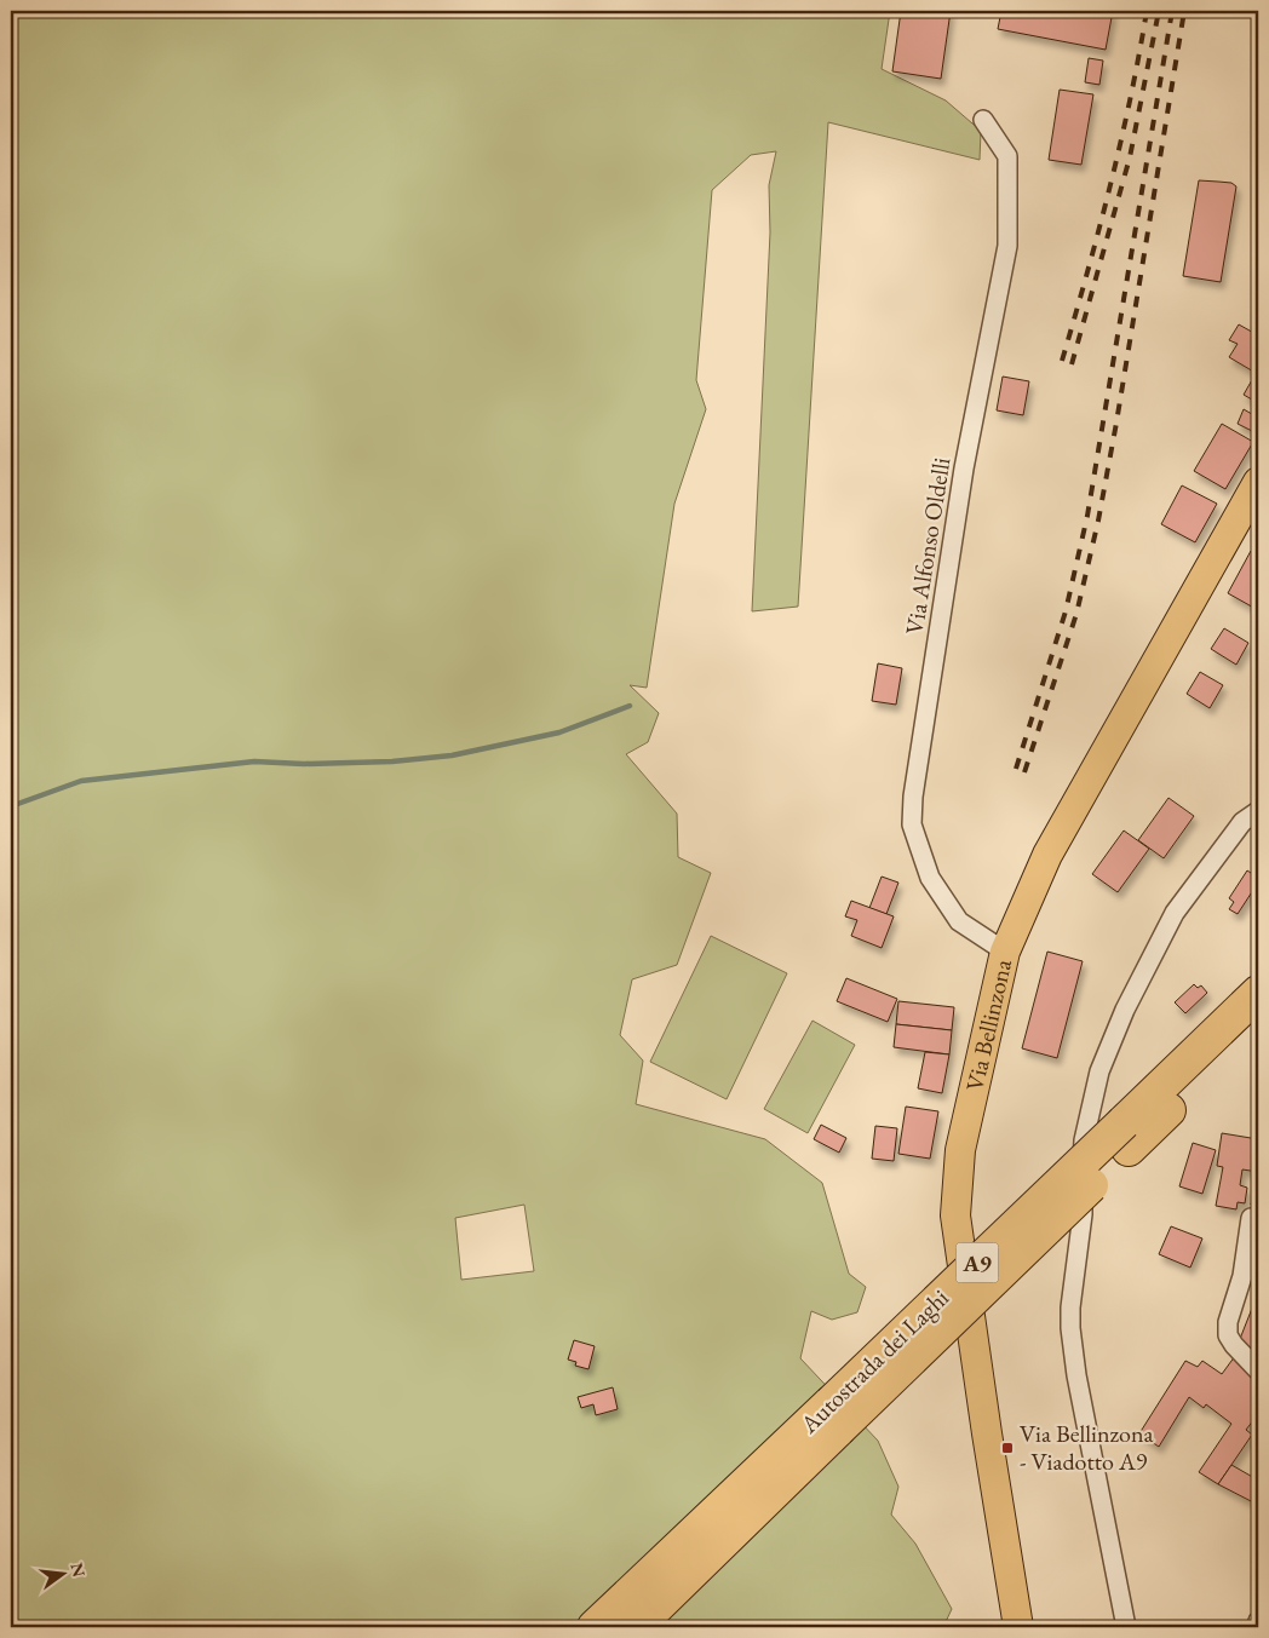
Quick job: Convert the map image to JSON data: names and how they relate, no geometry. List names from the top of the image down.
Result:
{
  "streets": {
    "highway": ["A9", "Autostrada dei Laghi"],
    "main road": ["Via Bellinzona"],
    "street": ["Via Alfonso Oldelli"]
  },
  "crossings": [
    ["Via Alfonso Oldelli", "Via Bellinzona"]
  ],
  "places": {
    "transit": ["Via Bellinzona - Viadotto A9"]
  },
  "north": "right"
}
